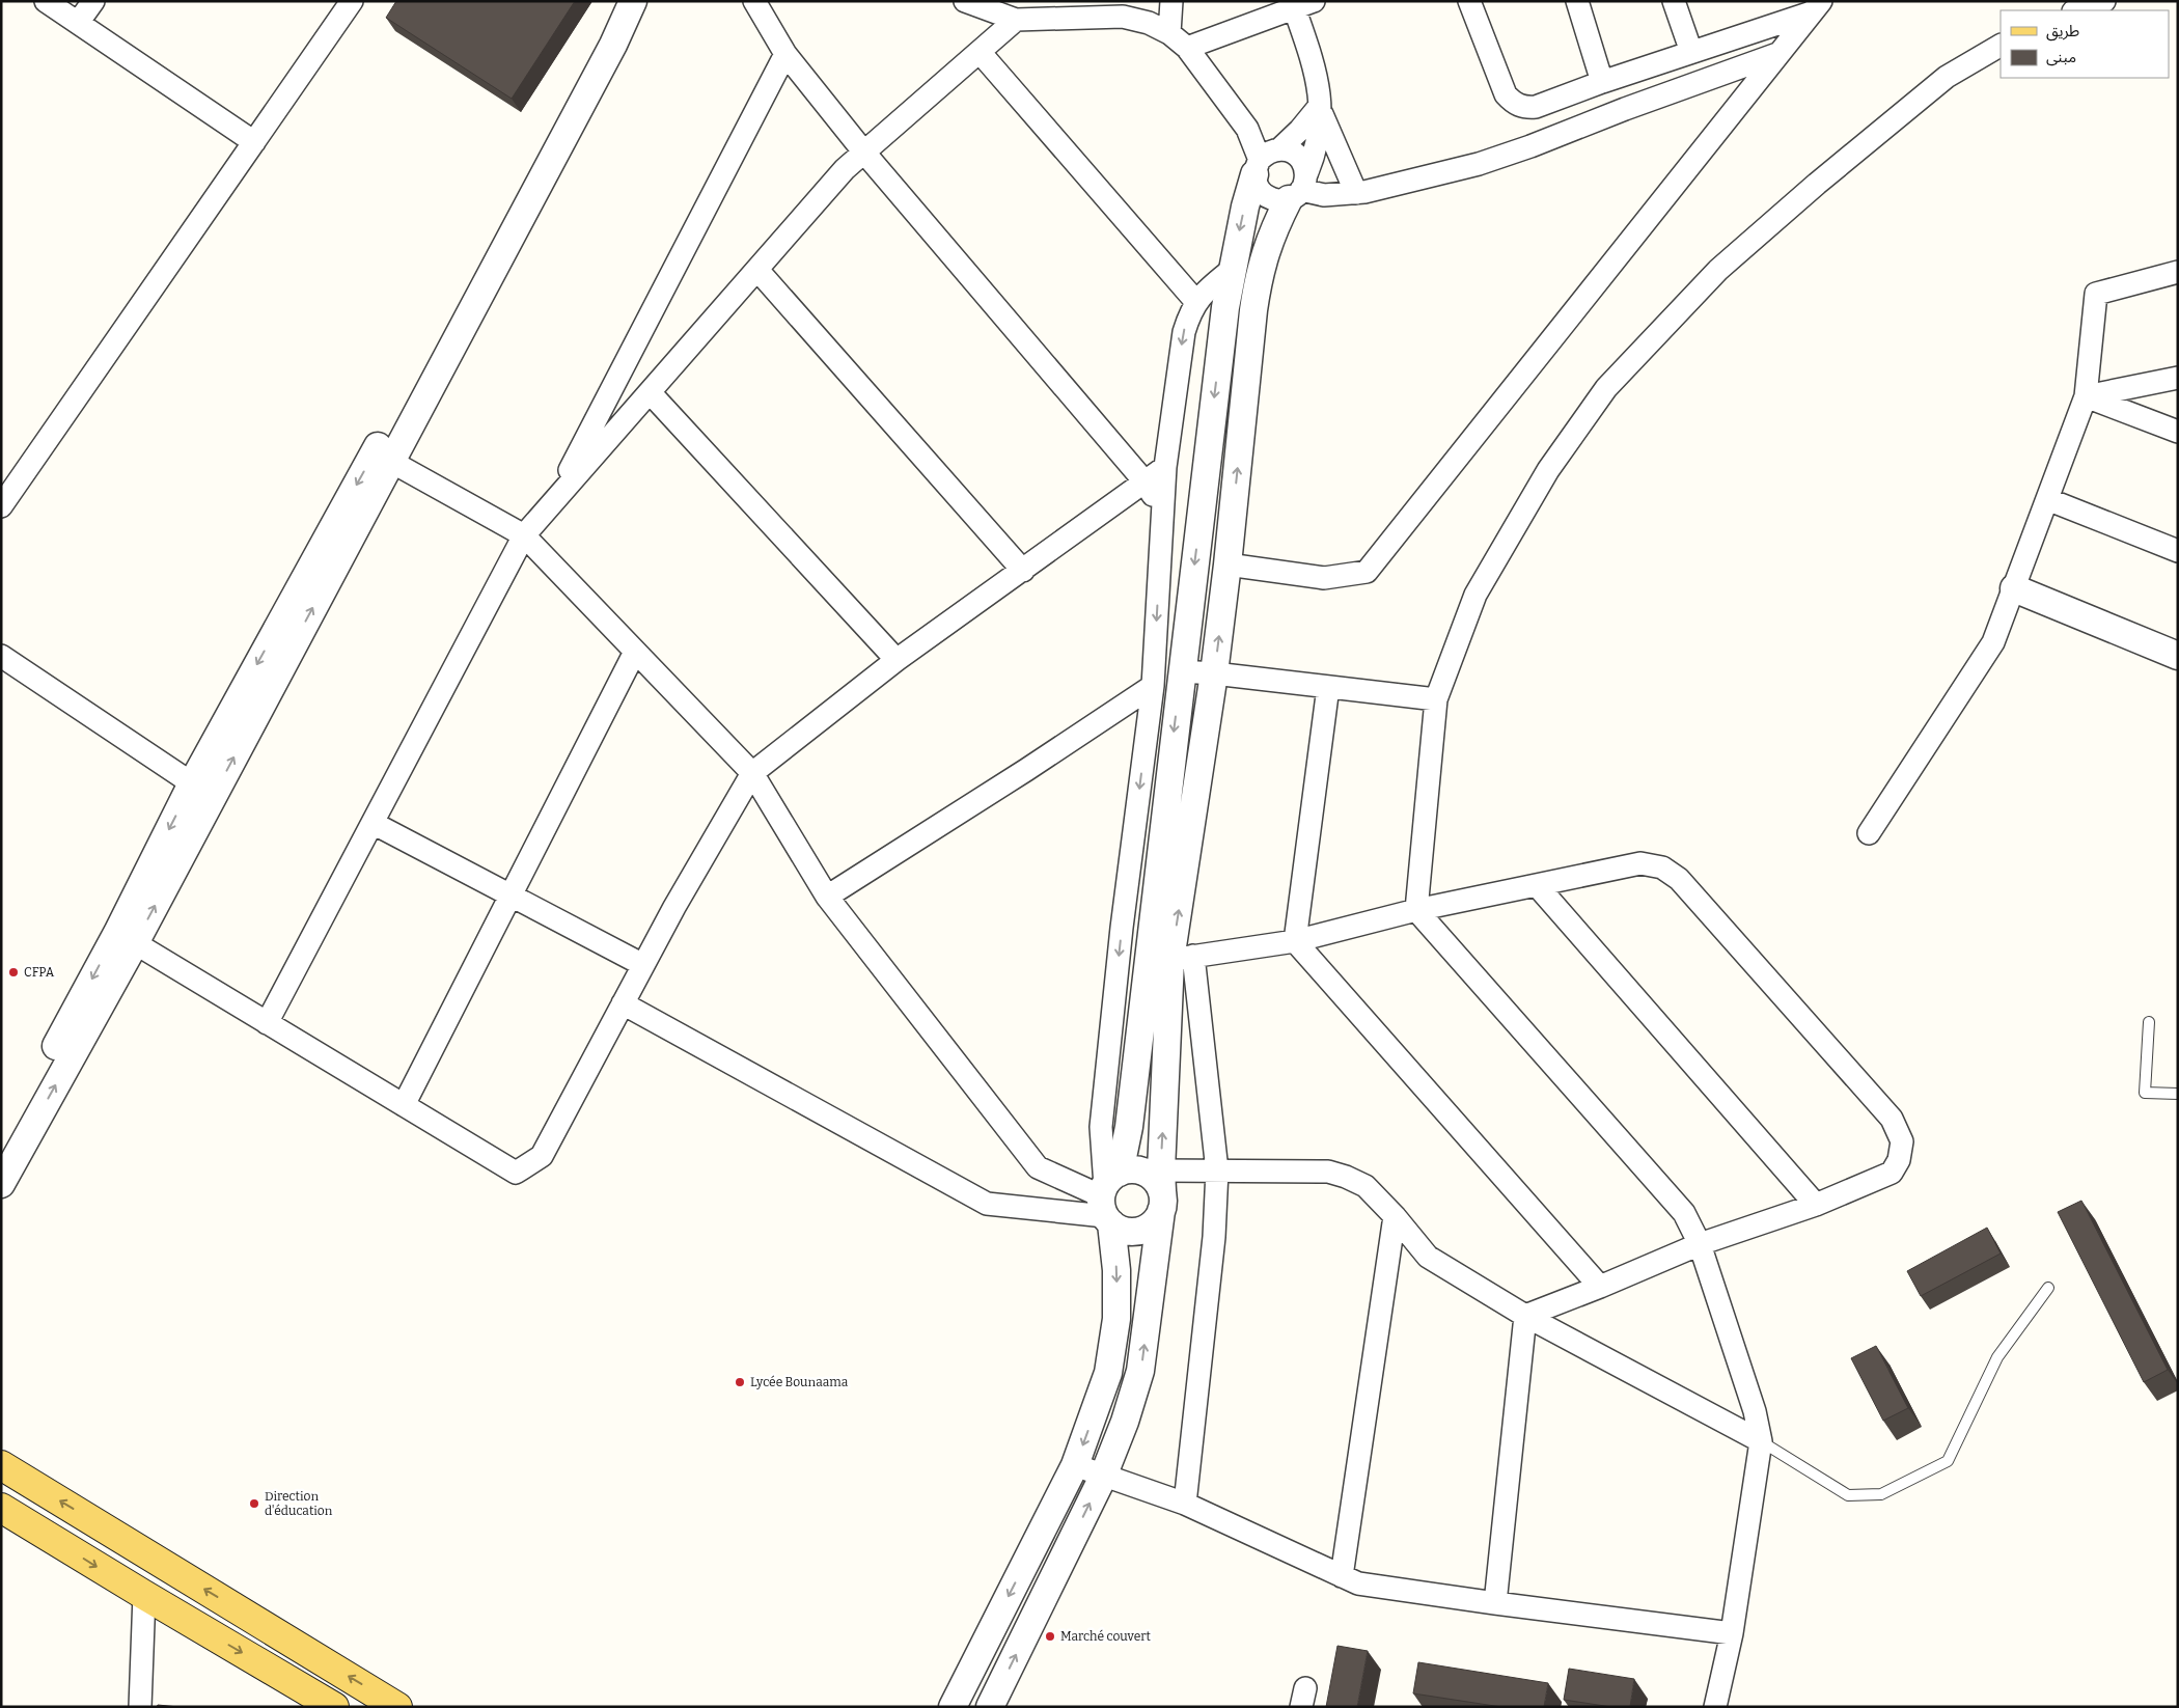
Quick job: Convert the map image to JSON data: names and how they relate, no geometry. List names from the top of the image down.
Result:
{
  "places": [
    "CFPA",
    "Lycée Bounaama",
    "Direction d'éducation",
    "Marché couvert"
  ],
  "legend": ["طريق", "مبنى"]
}
